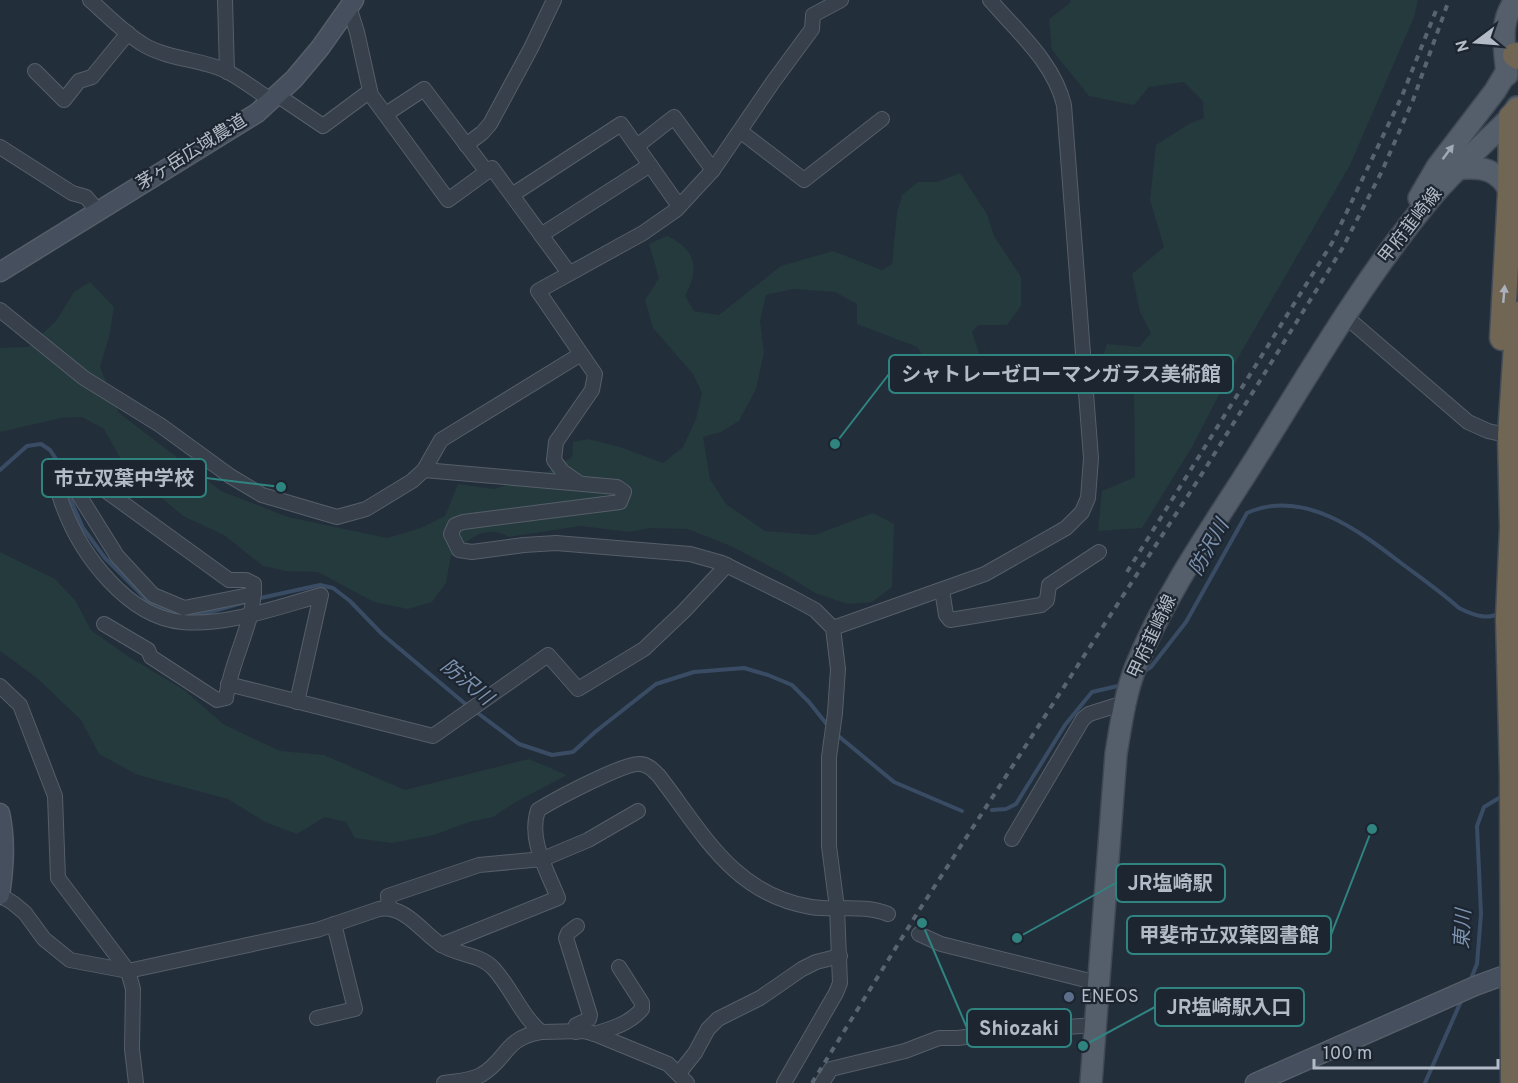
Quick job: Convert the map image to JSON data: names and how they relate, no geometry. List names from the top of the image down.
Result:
{
  "streets": {
    "main road": ["甲府韮崎線"],
    "street": ["茅ヶ岳広域農道"]
  },
  "water": ["防沢川", "東川"],
  "places": [
    "シャトレーゼローマンガラス美術館",
    "市立双葉中学校",
    "甲斐市立双葉図書館",
    "Shiozaki",
    "JR塩崎駅",
    "ENEOS",
    "JR塩崎駅入口"
  ],
  "scale_bar": "100 m",
  "north": "left"
}
